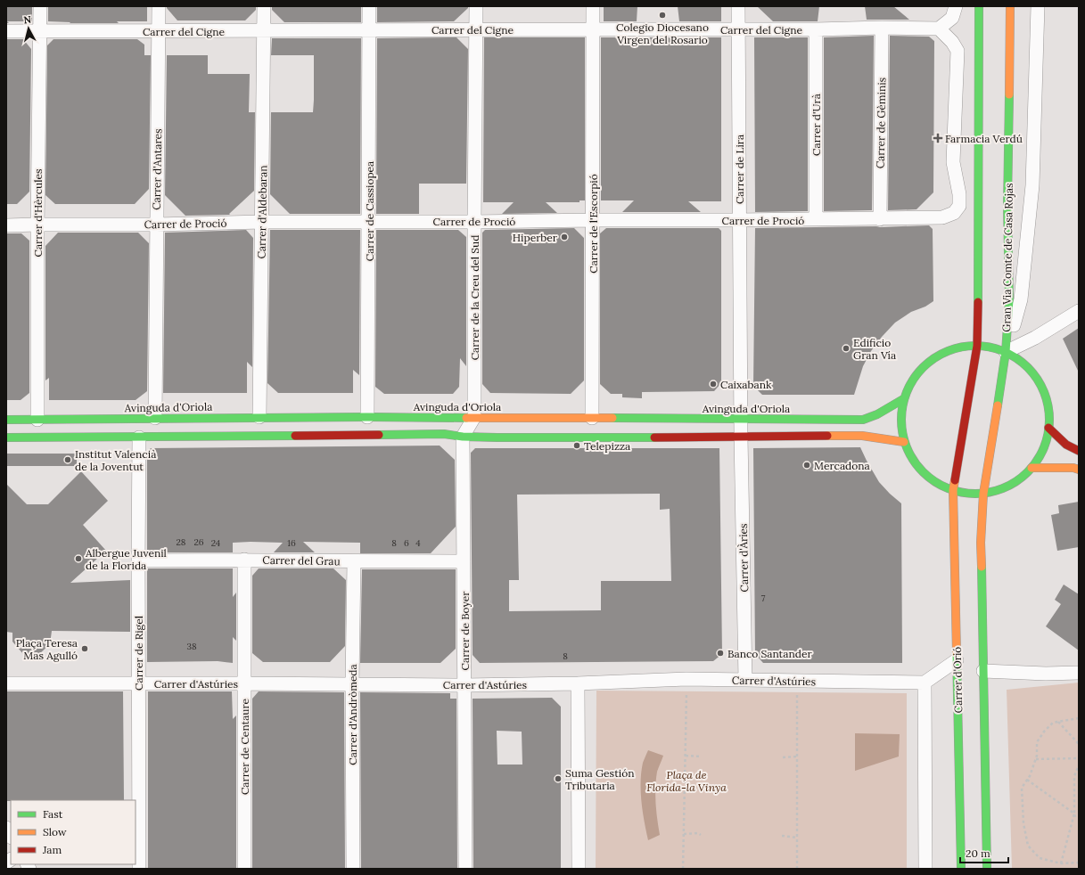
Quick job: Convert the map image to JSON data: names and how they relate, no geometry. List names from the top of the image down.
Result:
{
  "streets": {
    "main road": ["Gran Via Comte de Casa Rojas", "Avinguda d'Oriola", "Carrer d'Orió"],
    "street": [
      "Carrer del Cigne",
      "Carrer de Gèminis",
      "Carrer d'Urà",
      "Carrer d'Antares",
      "Carrer de Lira",
      "Carrer de Cassiopea",
      "Carrer d'Aldebaran",
      "Carrer d'Hèrcules",
      "Carrer de Proció",
      "Carrer de l'Escorpió",
      "Carrer de la Creu del Sud",
      "Carrer d'Àries",
      "Carrer del Grau",
      "Carrer de Boyer",
      "Carrer de Rigel",
      "Carrer d'Astúries",
      "Carrer d'Andròmeda",
      "Carrer de Centaure"
    ]
  },
  "crossings": [
    ["Carrer del Cigne", "Carrer de Gèminis"],
    ["Carrer del Cigne", "Carrer d'Urà"],
    ["Carrer del Cigne", "Carrer d'Antares"],
    ["Carrer del Cigne", "Carrer de Lira"],
    ["Carrer del Cigne", "Carrer de Cassiopea"],
    ["Carrer del Cigne", "Carrer d'Aldebaran"],
    ["Carrer del Cigne", "Carrer d'Hèrcules"],
    ["Carrer del Cigne", "Carrer de Proció"],
    ["Carrer del Cigne", "Carrer de l'Escorpió"],
    ["Carrer del Cigne", "Carrer de la Creu del Sud"],
    ["Carrer de Gèminis", "Carrer de Proció"],
    ["Carrer d'Urà", "Carrer de Proció"],
    ["Carrer d'Antares", "Carrer de Proció"],
    ["Carrer d'Antares", "Avinguda d'Oriola"],
    ["Carrer de Lira", "Carrer de Proció"],
    ["Carrer de Lira", "Avinguda d'Oriola"],
    ["Carrer de Lira", "Carrer d'Àries"],
    ["Carrer de Cassiopea", "Carrer de Proció"],
    ["Carrer de Cassiopea", "Avinguda d'Oriola"],
    ["Carrer d'Aldebaran", "Carrer de Proció"],
    ["Carrer d'Aldebaran", "Avinguda d'Oriola"],
    ["Carrer d'Hèrcules", "Carrer de Proció"],
    ["Carrer d'Hèrcules", "Avinguda d'Oriola"],
    ["Carrer de Proció", "Carrer de l'Escorpió"],
    ["Carrer de Proció", "Carrer de la Creu del Sud"],
    ["Carrer de l'Escorpió", "Avinguda d'Oriola"],
    ["Carrer de la Creu del Sud", "Avinguda d'Oriola"],
    ["Avinguda d'Oriola", "Carrer d'Àries"],
    ["Carrer d'Àries", "Carrer d'Astúries"],
    ["Carrer del Grau", "Carrer de Boyer"],
    ["Carrer del Grau", "Carrer de Rigel"],
    ["Carrer del Grau", "Carrer d'Andròmeda"],
    ["Carrer del Grau", "Carrer de Centaure"],
    ["Carrer de Boyer", "Carrer d'Astúries"],
    ["Carrer de Rigel", "Carrer d'Astúries"],
    ["Carrer d'Astúries", "Carrer d'Andròmeda"],
    ["Carrer d'Astúries", "Carrer de Centaure"]
  ],
  "parks": ["Plaça de Florida-la Vinya"],
  "places": {
    "other": [
      "Colegio Diocesano Virgen del Rosario",
      "Hiperber",
      "Edificio Gran Vía",
      "Caixabank",
      "Telepizza",
      "Institut Valencià de la Joventut",
      "Mercadona",
      "Albergue Juvenil de la Florida",
      "Plaça Teresa Mas Agulló",
      "Banco Santander",
      "Suma Gestión Tributaria"
    ],
    "health": ["Farmacia Verdú"]
  },
  "house_numbers": [
    "28",
    "26",
    "24",
    "16",
    "8",
    "6",
    "4",
    "7",
    "38",
    "8"
  ],
  "legend": ["Fast", "Slow", "Jam"],
  "scale_bar": "20 m",
  "north": "top"
}
